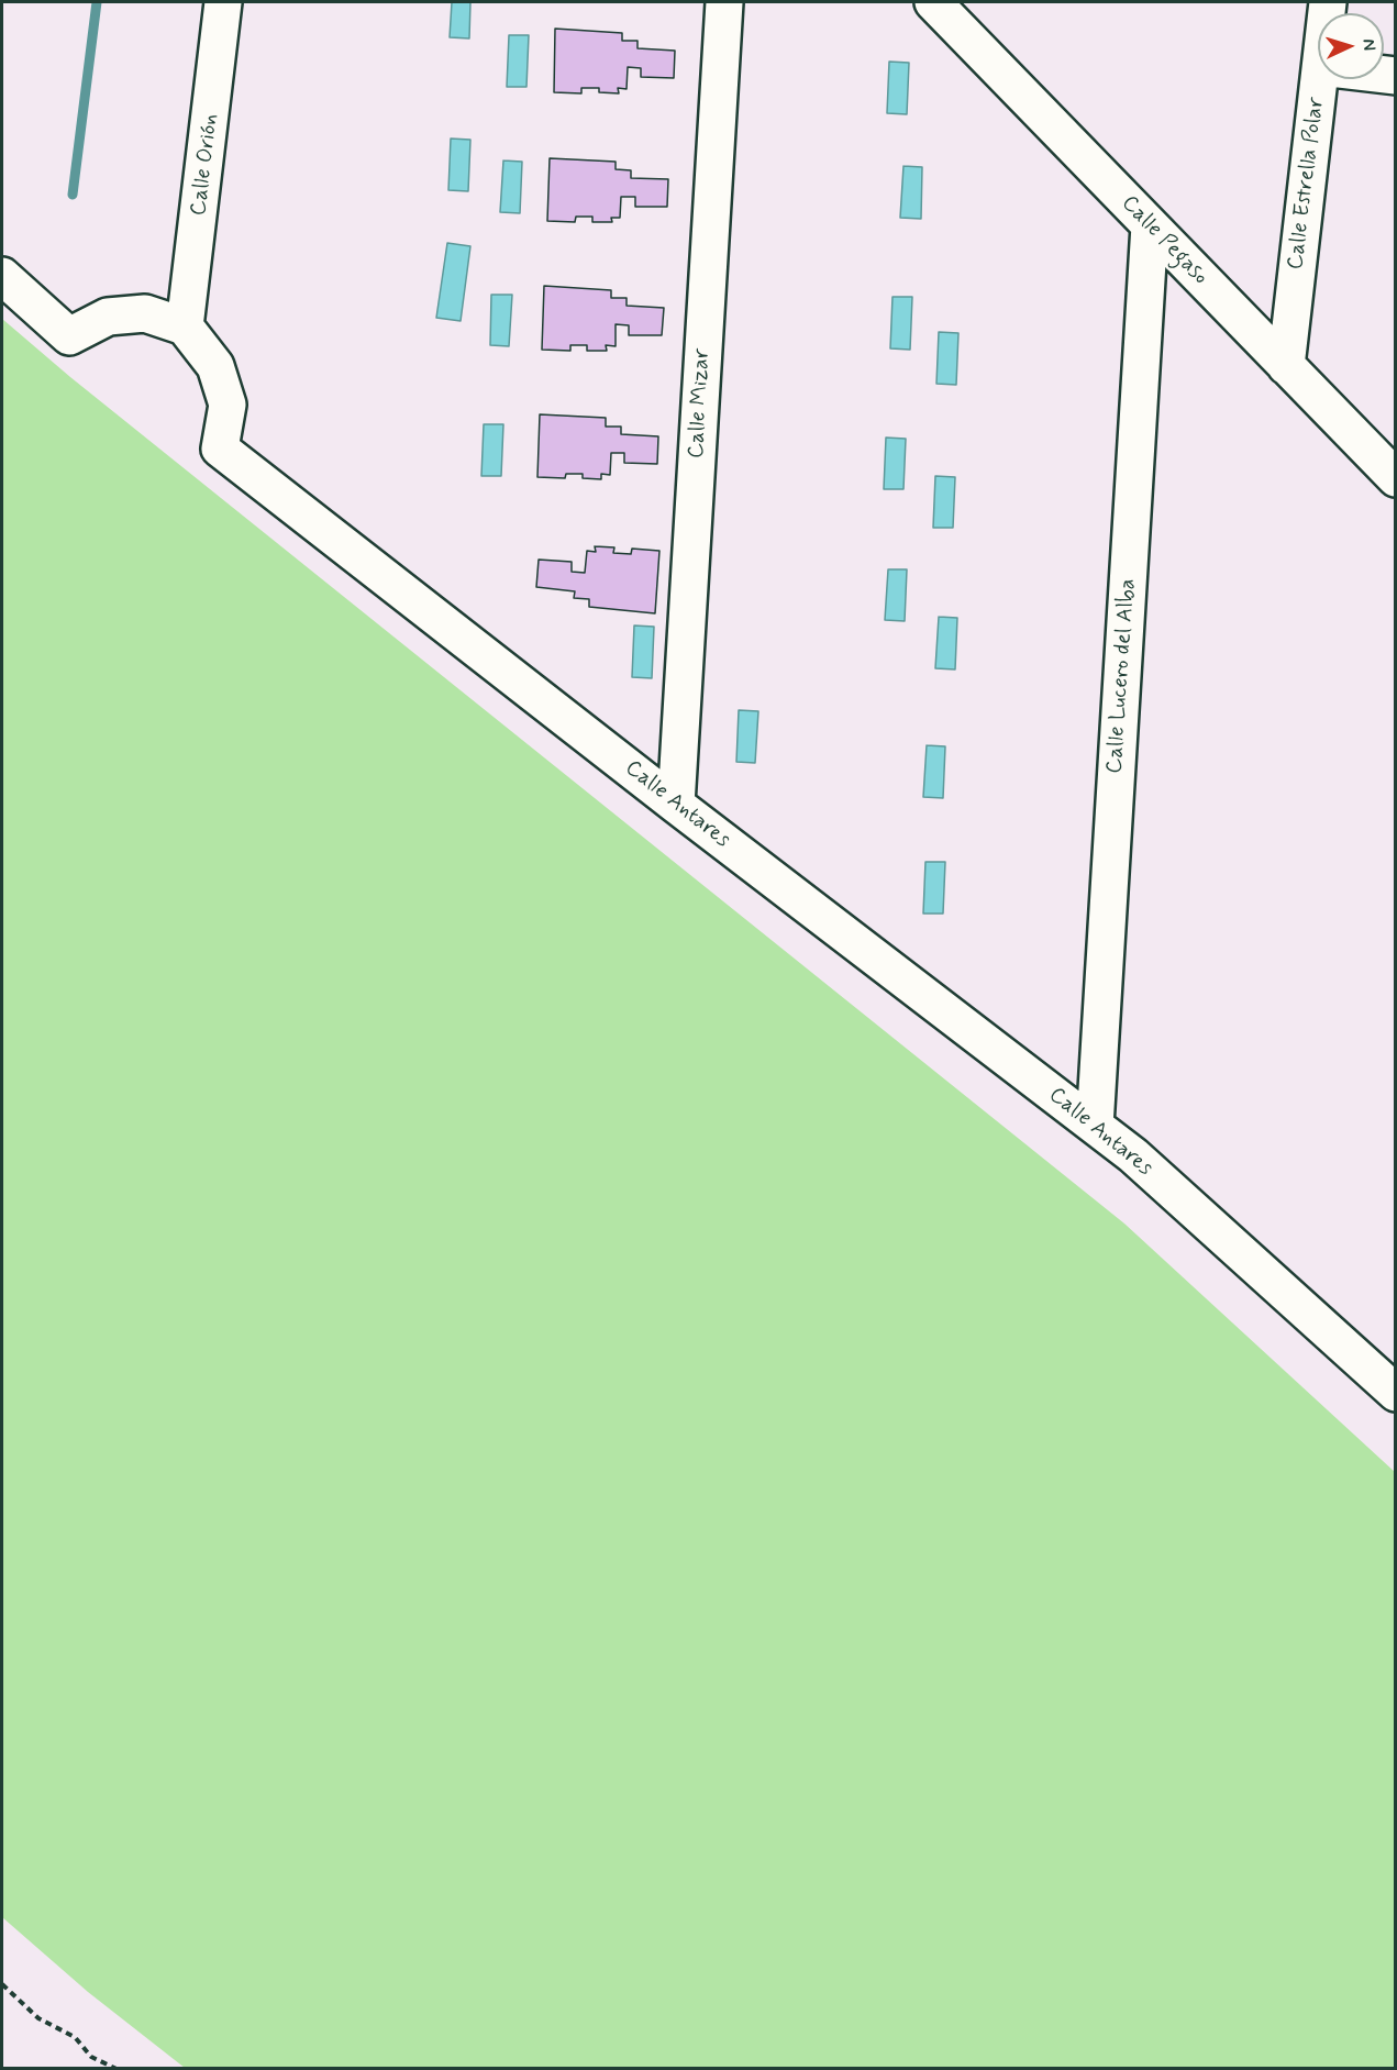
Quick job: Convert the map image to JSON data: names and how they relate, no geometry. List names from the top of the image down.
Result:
{
  "streets": {
    "street": [
      "Calle Orión",
      "Calle Estrella Polar",
      "Calle Pegaso",
      "Calle Mizar",
      "Calle Lucero del Alba",
      "Calle Antares"
    ]
  },
  "crossings": [
    ["Calle Orión", "Calle Antares"],
    ["Calle Estrella Polar", "Calle Pegaso"],
    ["Calle Pegaso", "Calle Lucero del Alba"],
    ["Calle Mizar", "Calle Antares"],
    ["Calle Lucero del Alba", "Calle Antares"]
  ],
  "north": "right"
}
